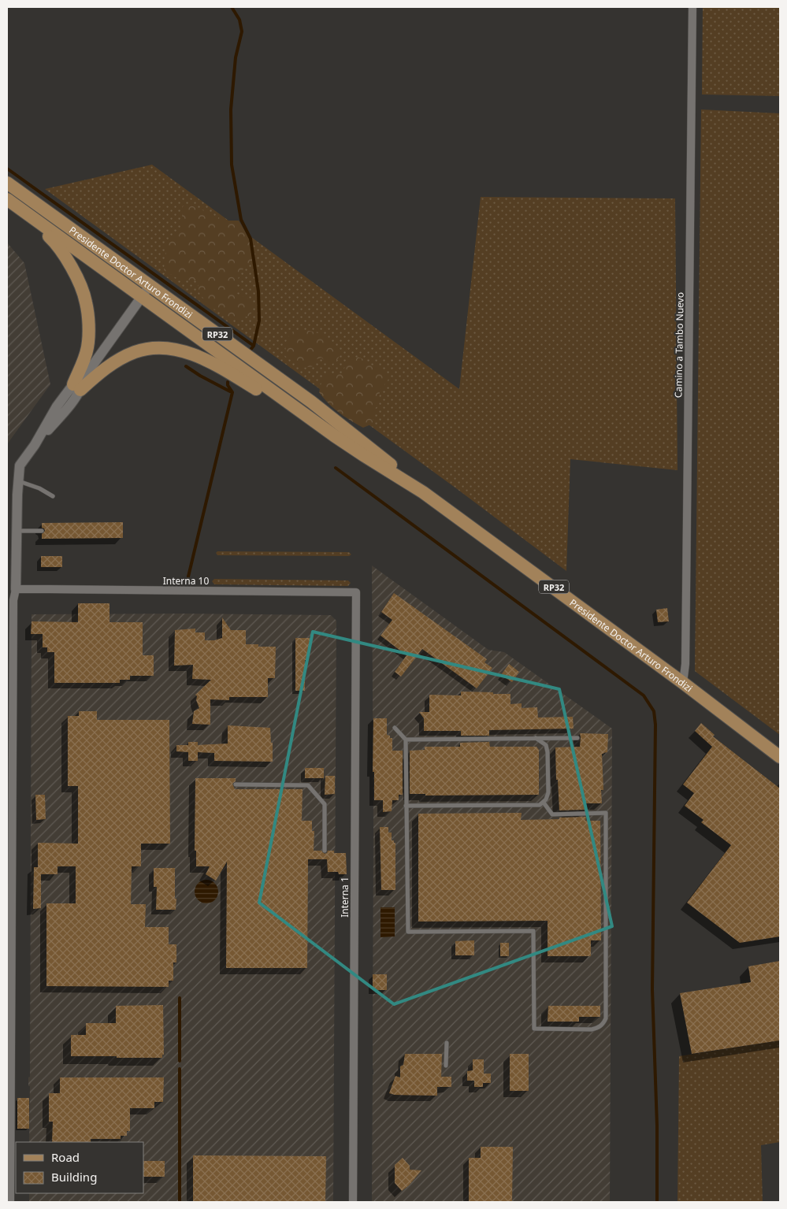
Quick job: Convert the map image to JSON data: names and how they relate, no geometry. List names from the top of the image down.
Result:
{
  "streets": {
    "main road": ["Presidente Doctor Arturo Frondizi", "RP32"],
    "street": ["Camino a Tambo Nuevo", "Interna 10", "Interna 1"]
  },
  "crossings": [
    ["Presidente Doctor Arturo Frondizi", "Camino a Tambo Nuevo"],
    ["Interna 10", "Interna 1"]
  ],
  "legend": ["Road", "Building"]
}
